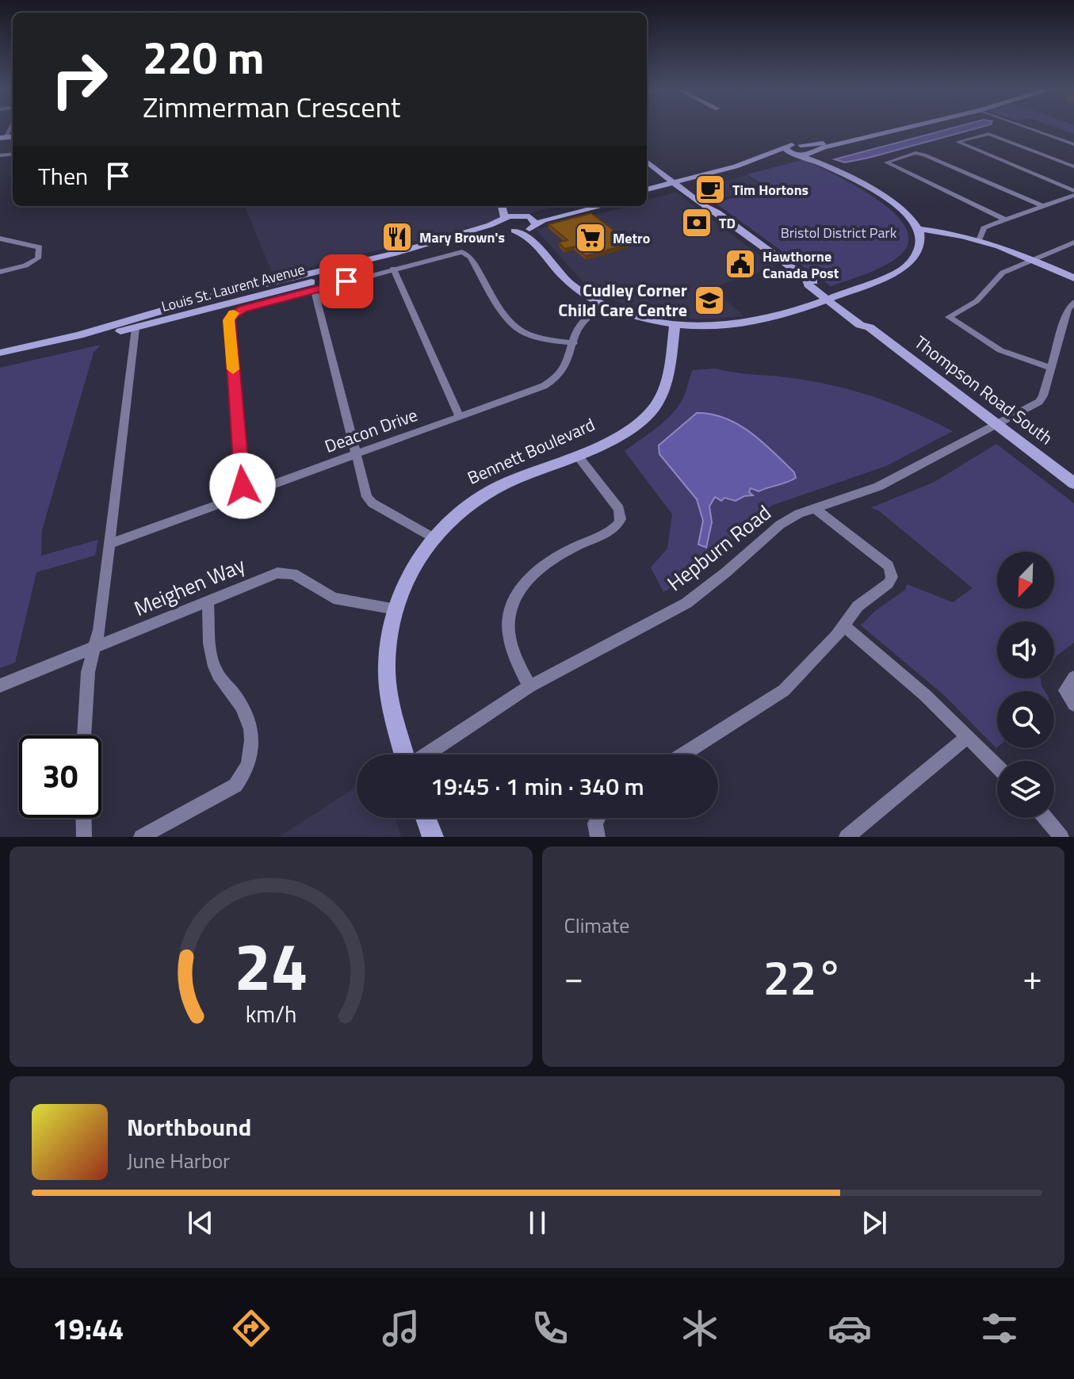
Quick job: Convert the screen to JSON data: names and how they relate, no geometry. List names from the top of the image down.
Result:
{
  "streets": {
    "main road": ["Louis St. Laurent Avenue", "Thompson Road South", "Bennett Boulevard"],
    "street": ["Deacon Drive", "Hepburn Road", "Meighen Way"]
  },
  "crossings": [
    ["Thompson Road South", "Hepburn Road"],
    ["Bennett Boulevard", "Meighen Way"]
  ],
  "parks": ["Bristol District Park"],
  "places": {
    "cafe": ["Tim Hortons"],
    "bank": ["TD"],
    "restaurant": ["Mary Brown's"],
    "supermarket": ["Metro"],
    "public building": ["Hawthorne Canada Post"],
    "school or university": ["Cudley Corner Child Care Centre"]
  },
  "north": "bottom left",
  "page": {
    "turn": ["220 m", "Zimmerman Crescent"],
    "then": "Then",
    "limit": "30",
    "trip": "19:45 · 1 min · 340 m",
    "tile": "Climate",
    "heat": ["−", "22°", "+"],
    "song": ["Northbound", "June Harbor"],
    "tabs": "19:44",
    "gauge": ["24", "km/h"]
  }
}
